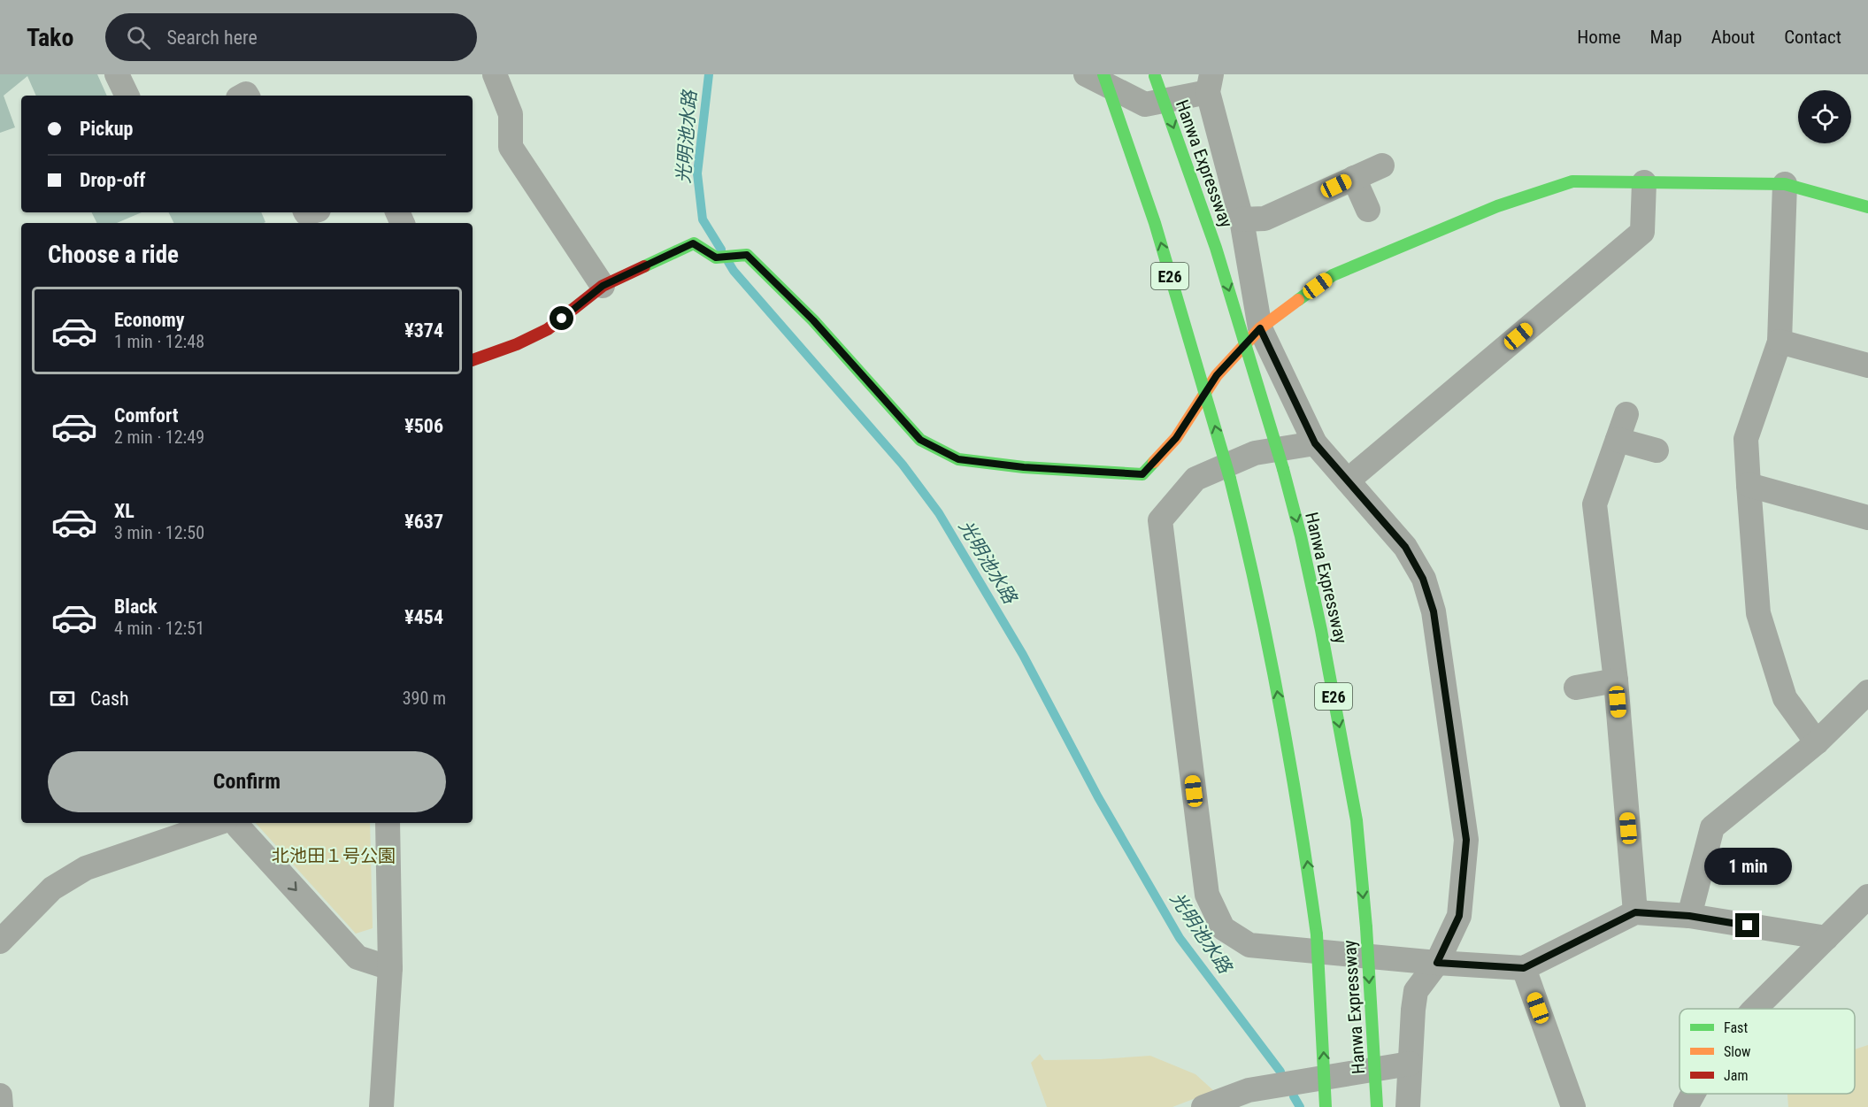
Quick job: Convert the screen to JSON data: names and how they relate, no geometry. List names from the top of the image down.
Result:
{
  "streets": {
    "main road": ["Hanwa Expressway", "E26"]
  },
  "water": ["光明池水路"],
  "parks": ["北池田１号公園"],
  "legend": ["Fast", "Slow", "Jam"],
  "page": {
    "header": "Tako",
    "search": "Search here",
    "nav": [
      "Home",
      "Map",
      "About",
      "Contact"
    ],
    "banner": ["Pickup", "Drop-off"],
    "heading": "Choose a ride",
    "list": [
      {
        "name": "Economy",
        "note": "1 min · 12:48",
        "value": "¥374"
      },
      {
        "name": "Comfort",
        "note": "2 min · 12:49",
        "value": "¥506"
      },
      {
        "name": "XL",
        "note": "3 min · 12:50",
        "value": "¥637"
      },
      {
        "name": "Black",
        "note": "4 min · 12:51",
        "value": "¥454"
      }
    ],
    "pay": ["Cash", "390 m"],
    "buttons": "Confirm",
    "bubble": "1 min"
  }
}
